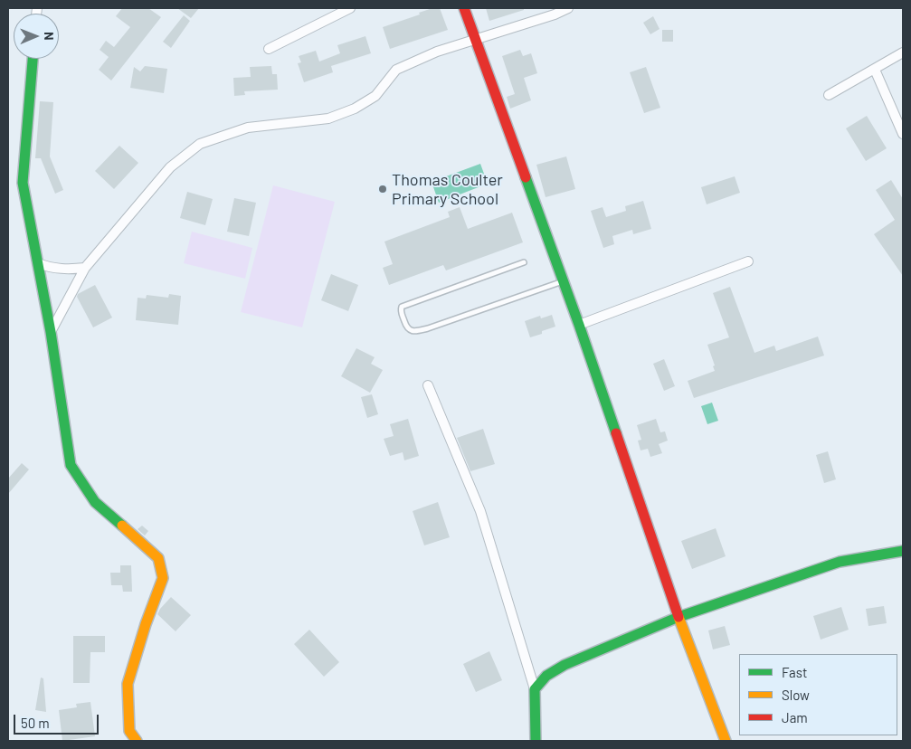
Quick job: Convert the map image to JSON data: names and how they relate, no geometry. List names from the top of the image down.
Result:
{
  "places": ["Thomas Coulter Primary School"],
  "legend": ["Fast", "Slow", "Jam"],
  "scale_bar": "50 m",
  "north": "right"
}
